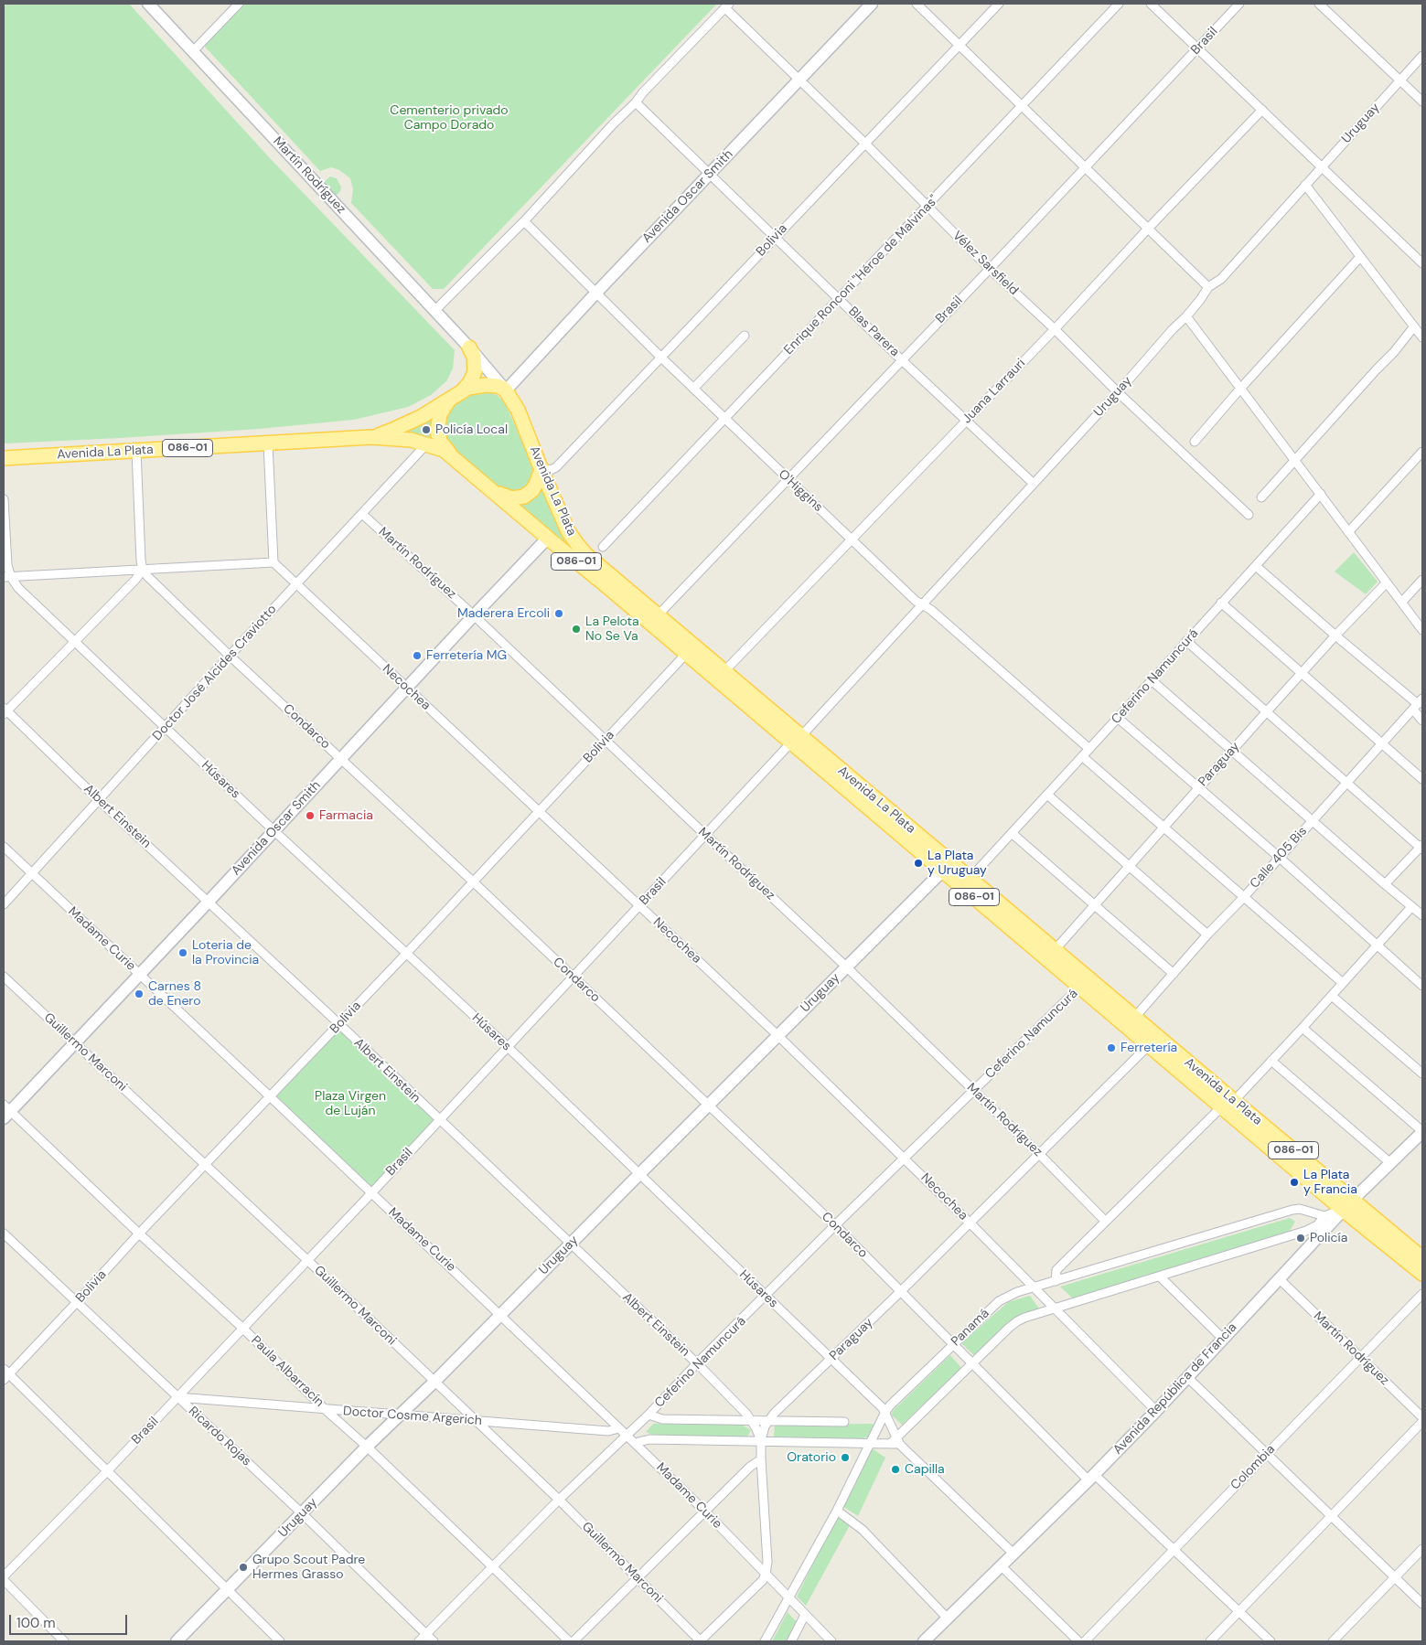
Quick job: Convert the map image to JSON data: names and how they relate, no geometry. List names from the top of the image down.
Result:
{
  "streets": {
    "main road": [
      "Uruguay",
      "Martín Rodríguez",
      "Avenida Oscar Smith",
      "086-01",
      "Avenida La Plata",
      "Avenida República de Francia"
    ],
    "street": [
      "Brasil",
      "Bolivia",
      "Vélez Sarsfield",
      "Enrique Ronconi \"Héroe de Malvinas\"",
      "Blas Parera",
      "Juana Larrauri",
      "O'Higgins",
      "Doctor José Alcides Craviotto",
      "Ceferino Namuncurá",
      "Necochea",
      "Condarco",
      "Paraguay",
      "Húsares",
      "Albert Einstein",
      "Calle 405 Bis",
      "Madame Curie",
      "Guillermo Marconi",
      "Panamá",
      "Paula Albarracín",
      "Doctor Cosme Argerich",
      "Ricardo Rojas",
      "Colombia"
    ]
  },
  "crossings": [
    ["Brasil", "Uruguay"],
    ["Brasil", "Martín Rodríguez"],
    ["Brasil", "Vélez Sarsfield"],
    ["Brasil", "Blas Parera"],
    ["Brasil", "Avenida La Plata"],
    ["Brasil", "O'Higgins"],
    ["Brasil", "Necochea"],
    ["Brasil", "Condarco"],
    ["Brasil", "Húsares"],
    ["Brasil", "Albert Einstein"],
    ["Brasil", "Madame Curie"],
    ["Brasil", "Guillermo Marconi"],
    ["Brasil", "Paula Albarracín"],
    ["Brasil", "Doctor Cosme Argerich"],
    ["Brasil", "Ricardo Rojas"],
    ["Uruguay", "Martín Rodríguez"],
    ["Uruguay", "Vélez Sarsfield"],
    ["Uruguay", "Blas Parera"],
    ["Uruguay", "Avenida La Plata"],
    ["Uruguay", "O'Higgins"],
    ["Uruguay", "Necochea"],
    ["Uruguay", "Condarco"],
    ["Uruguay", "Húsares"],
    ["Uruguay", "Albert Einstein"],
    ["Uruguay", "Madame Curie"],
    ["Uruguay", "Guillermo Marconi"],
    ["Uruguay", "Paula Albarracín"],
    ["Uruguay", "Doctor Cosme Argerich"],
    ["Uruguay", "Ricardo Rojas"],
    ["Martín Rodríguez", "Avenida Oscar Smith"],
    ["Martín Rodríguez", "Bolivia"],
    ["Martín Rodríguez", "Avenida La Plata"],
    ["Martín Rodríguez", "Doctor José Alcides Craviotto"],
    ["Martín Rodríguez", "Ceferino Namuncurá"],
    ["Martín Rodríguez", "Paraguay"],
    ["Martín Rodríguez", "Avenida República de Francia"],
    ["Martín Rodríguez", "Colombia"],
    ["Avenida Oscar Smith", "Bolivia"],
    ["Avenida Oscar Smith", "Vélez Sarsfield"],
    ["Avenida Oscar Smith", "Blas Parera"],
    ["Avenida Oscar Smith", "Avenida La Plata"],
    ["Avenida Oscar Smith", "O'Higgins"],
    ["Avenida Oscar Smith", "Necochea"],
    ["Avenida Oscar Smith", "Condarco"],
    ["Avenida Oscar Smith", "Húsares"],
    ["Avenida Oscar Smith", "Albert Einstein"],
    ["Avenida Oscar Smith", "Madame Curie"],
    ["Avenida Oscar Smith", "Guillermo Marconi"],
    ["Avenida Oscar Smith", "Paula Albarracín"],
    ["Bolivia", "Vélez Sarsfield"],
    ["Bolivia", "Blas Parera"],
    ["Bolivia", "Avenida La Plata"],
    ["Bolivia", "O'Higgins"],
    ["Bolivia", "Necochea"],
    ["Bolivia", "Condarco"],
    ["Bolivia", "Húsares"],
    ["Bolivia", "Albert Einstein"],
    ["Bolivia", "Madame Curie"],
    ["Bolivia", "Guillermo Marconi"],
    ["Bolivia", "Paula Albarracín"],
    ["Bolivia", "Ricardo Rojas"],
    ["Vélez Sarsfield", "Enrique Ronconi \"Héroe de Malvinas\""],
    ["Vélez Sarsfield", "Juana Larrauri"],
    ["Enrique Ronconi \"Héroe de Malvinas\"", "Blas Parera"],
    ["Enrique Ronconi \"Héroe de Malvinas\"", "O'Higgins"],
    ["Blas Parera", "Juana Larrauri"],
    ["Juana Larrauri", "Avenida La Plata"],
    ["Juana Larrauri", "O'Higgins"],
    ["Avenida La Plata", "Doctor José Alcides Craviotto"],
    ["Avenida La Plata", "Ceferino Namuncurá"],
    ["Avenida La Plata", "Paraguay"],
    ["Avenida La Plata", "Calle 405 Bis"],
    ["Avenida La Plata", "Avenida República de Francia"],
    ["O'Higgins", "Ceferino Namuncurá"],
    ["Doctor José Alcides Craviotto", "Necochea"],
    ["Doctor José Alcides Craviotto", "Condarco"],
    ["Doctor José Alcides Craviotto", "Húsares"],
    ["Doctor José Alcides Craviotto", "Albert Einstein"],
    ["Doctor José Alcides Craviotto", "Madame Curie"],
    ["Ceferino Namuncurá", "Necochea"],
    ["Ceferino Namuncurá", "Condarco"],
    ["Ceferino Namuncurá", "Húsares"],
    ["Ceferino Namuncurá", "Albert Einstein"],
    ["Ceferino Namuncurá", "Madame Curie"],
    ["Ceferino Namuncurá", "Guillermo Marconi"],
    ["Ceferino Namuncurá", "Paula Albarracín"],
    ["Ceferino Namuncurá", "Ricardo Rojas"],
    ["Necochea", "Paraguay"],
    ["Necochea", "Panamá"],
    ["Necochea", "Avenida República de Francia"],
    ["Condarco", "Paraguay"],
    ["Condarco", "Panamá"],
    ["Condarco", "Avenida República de Francia"],
    ["Condarco", "Colombia"],
    ["Paraguay", "Húsares"],
    ["Paraguay", "Albert Einstein"],
    ["Paraguay", "Madame Curie"],
    ["Húsares", "Panamá"],
    ["Húsares", "Avenida República de Francia"],
    ["Madame Curie", "Panamá"],
    ["Madame Curie", "Doctor Cosme Argerich"],
    ["Guillermo Marconi", "Doctor Cosme Argerich"],
    ["Paula Albarracín", "Doctor Cosme Argerich"],
    ["Doctor Cosme Argerich", "Ricardo Rojas"]
  ],
  "parks": ["Cementerio privado Campo Dorado", "Plaza Virgen de Luján"],
  "places": [
    "Policía Local",
    "Maderera Ercoli",
    "La Pelota No Se Va",
    "Ferretería MG",
    "Farmacia",
    "La Plata y Uruguay",
    "Loteria de la Provincia",
    "Carnes 8 de Enero",
    "Ferretería",
    "La Plata y Francia",
    "Policía",
    "Oratorio",
    "Capilla",
    "Grupo Scout Padre Hermes Grasso"
  ],
  "scale_bar": "100 m"
}
